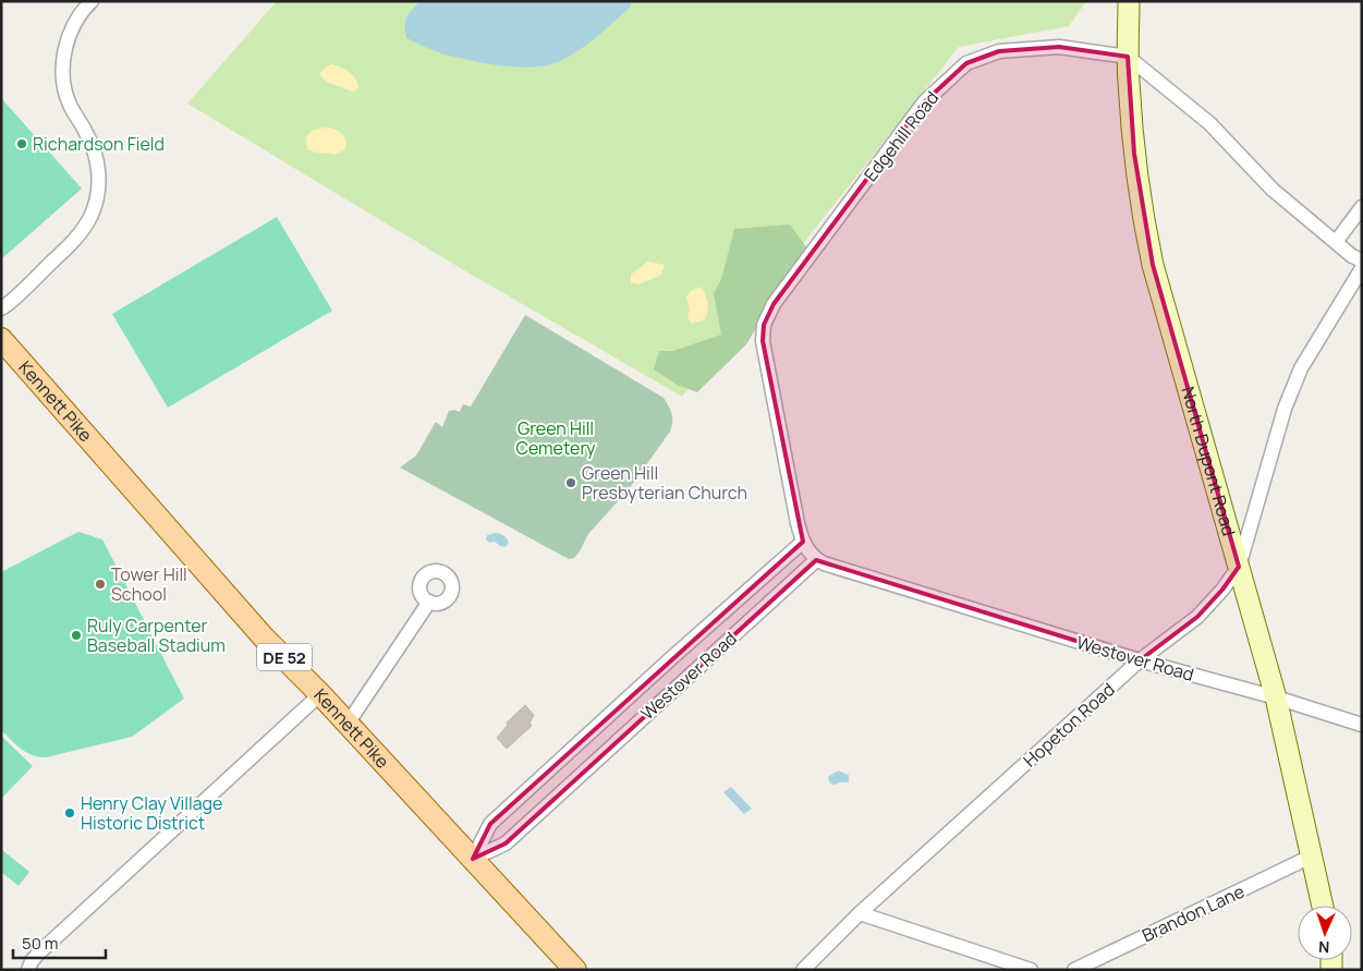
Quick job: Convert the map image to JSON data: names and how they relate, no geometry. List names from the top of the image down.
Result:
{
  "streets": {
    "main road": ["Kennett Pike", "North Dupont Road", "DE 52"],
    "street": [
      "Edgehill Road",
      "Westover Road",
      "Hopeton Road",
      "Brandon Lane"
    ]
  },
  "crossings": [
    ["Edgehill Road", "North Dupont Road"],
    ["Edgehill Road", "Westover Road"],
    ["Kennett Pike", "Westover Road"],
    ["North Dupont Road", "Westover Road"],
    ["North Dupont Road", "Hopeton Road"],
    ["North Dupont Road", "Brandon Lane"],
    ["Westover Road", "Hopeton Road"]
  ],
  "parks": ["Green Hill Cemetery"],
  "places": [
    "Richardson Field",
    "Green Hill Presbyterian Church",
    "Tower Hill School",
    "Ruly Carpenter Baseball Stadium",
    "Henry Clay Village Historic District"
  ],
  "scale_bar": "50 m",
  "north": "bottom"
}
